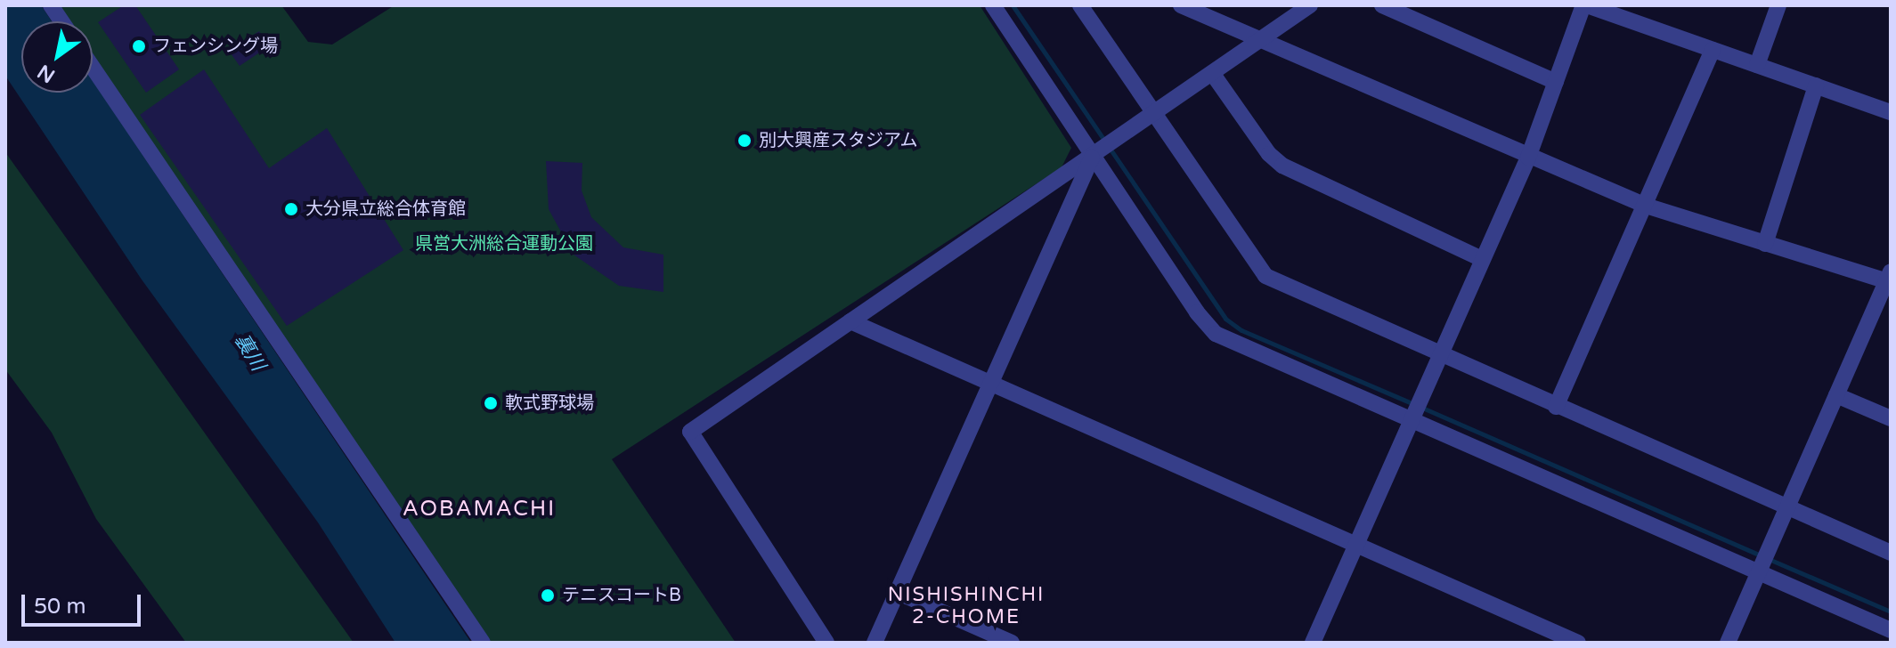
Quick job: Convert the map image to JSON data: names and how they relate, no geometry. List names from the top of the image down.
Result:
{
  "districts": ["AOBAMACHI", "NISHISHINCHI 2-CHOME"],
  "water": ["裏川"],
  "parks": ["県営大洲総合運動公園"],
  "places": [
    "フェンシング場",
    "別大興産スタジアム",
    "大分県立総合体育館",
    "軟式野球場",
    "テニスコートB"
  ],
  "scale_bar": "50 m",
  "north": "bottom left"
}
